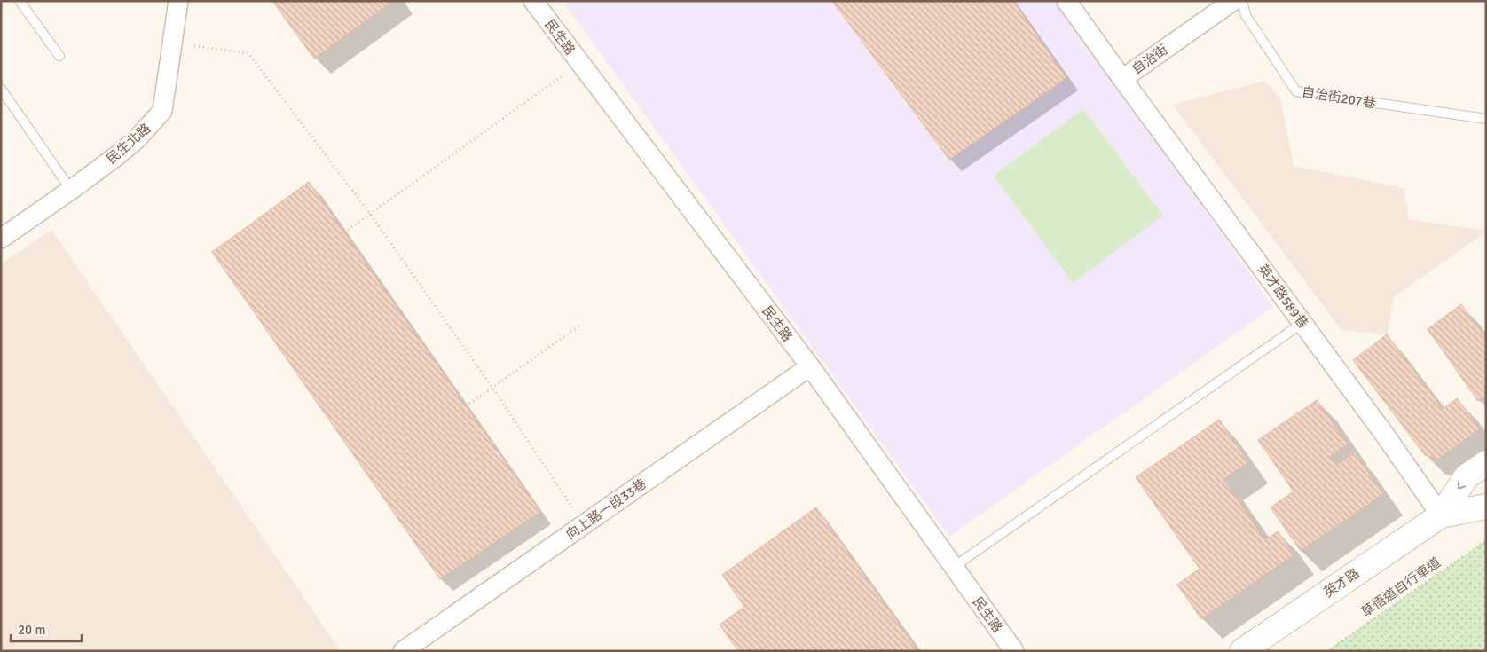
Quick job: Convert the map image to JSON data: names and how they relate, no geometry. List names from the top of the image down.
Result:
{
  "streets": {
    "main road": ["英才路"],
    "street": [
      "民生路",
      "自治街",
      "民生北路",
      "英才路589巷",
      "向上路一段33巷"
    ],
    "lane": ["自治街207巷"],
    "path": ["草悟道自行車道"]
  },
  "crossings": [
    ["民生路", "向上路一段33巷"],
    ["自治街", "英才路589巷"],
    ["英才路589巷", "英才路"]
  ],
  "scale_bar": "20 m"
}
